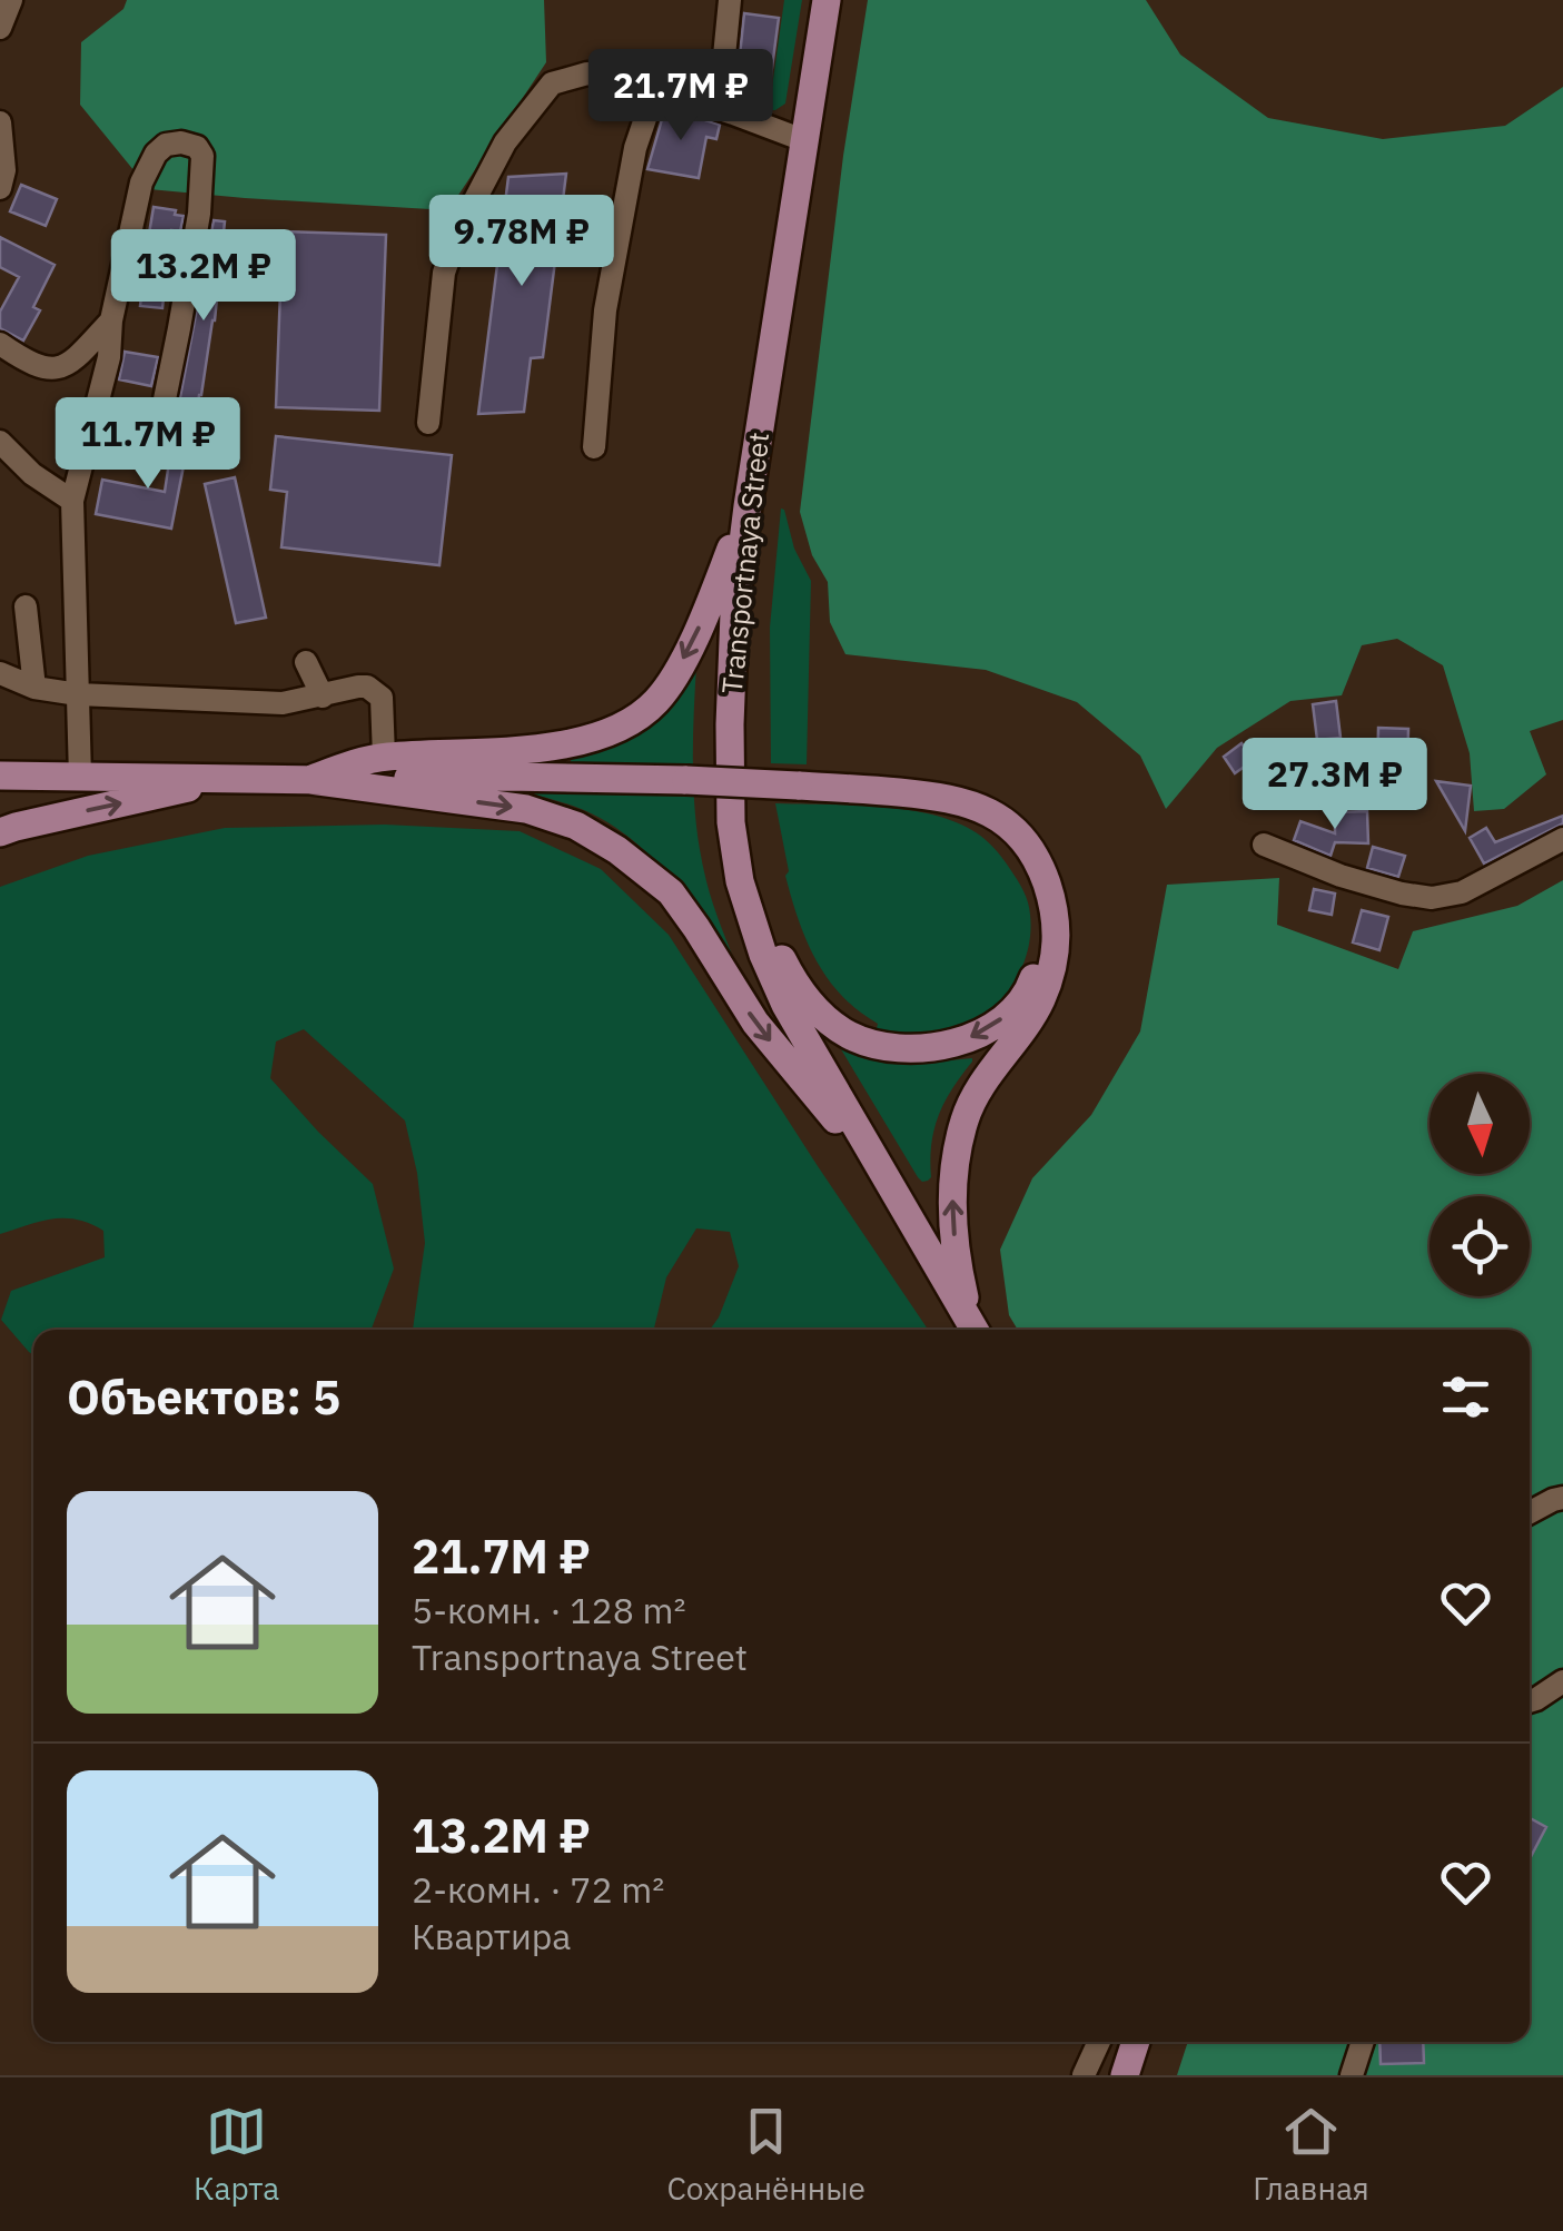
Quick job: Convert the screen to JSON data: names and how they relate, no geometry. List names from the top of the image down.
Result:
{
  "streets": {
    "main road": ["Transportnaya Street"]
  },
  "north": "bottom",
  "page": {
    "price": [
      "21.7M ₽",
      "9.78M ₽",
      "13.2M ₽",
      "11.7M ₽",
      "27.3M ₽"
    ],
    "heading": "Объектов: 5",
    "list": [
      {
        "name": "21.7M ₽",
        "note": "5-комн. · 128 m² · Transportnaya Street"
      },
      {
        "name": "13.2M ₽",
        "note": "2-комн. · 72 m² · Квартира"
      }
    ],
    "tabs": ["Карта", "Сохранённые", "Главная"]
  }
}
